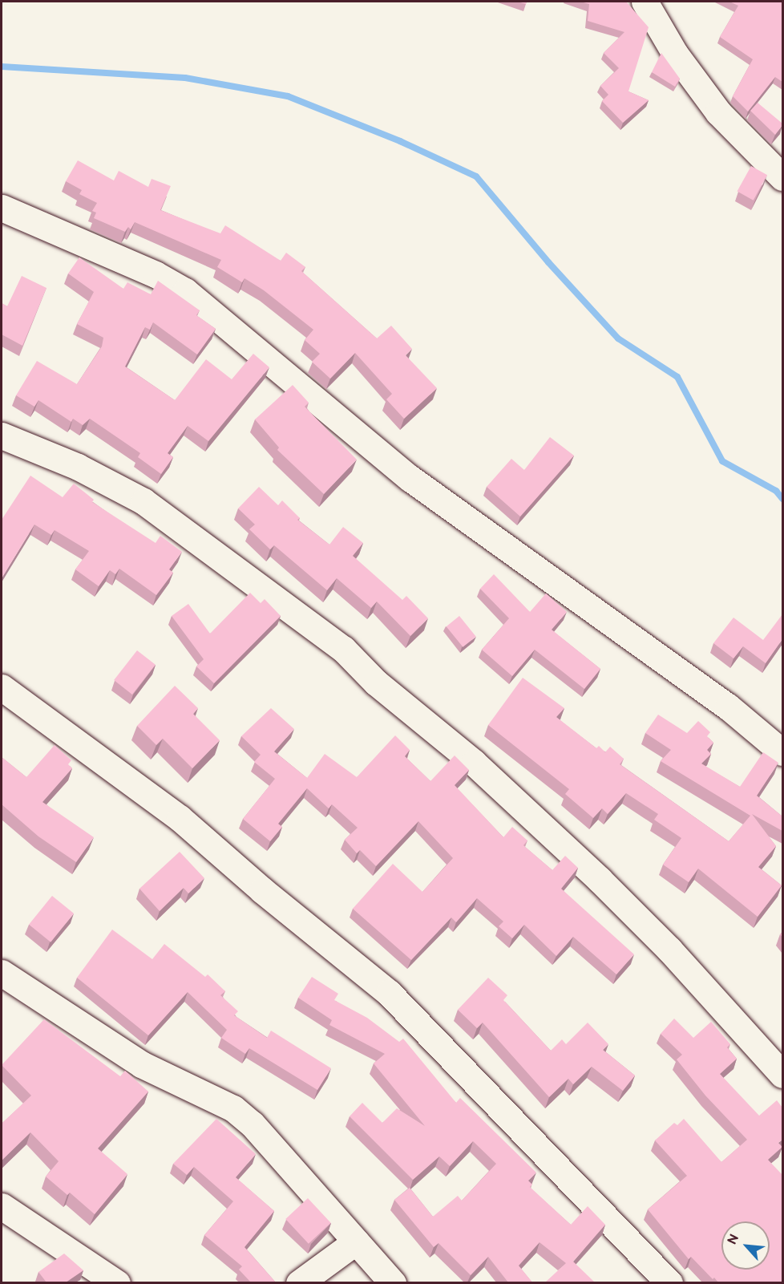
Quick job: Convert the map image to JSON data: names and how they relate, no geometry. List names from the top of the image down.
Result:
{
  "north": "top left"
}
